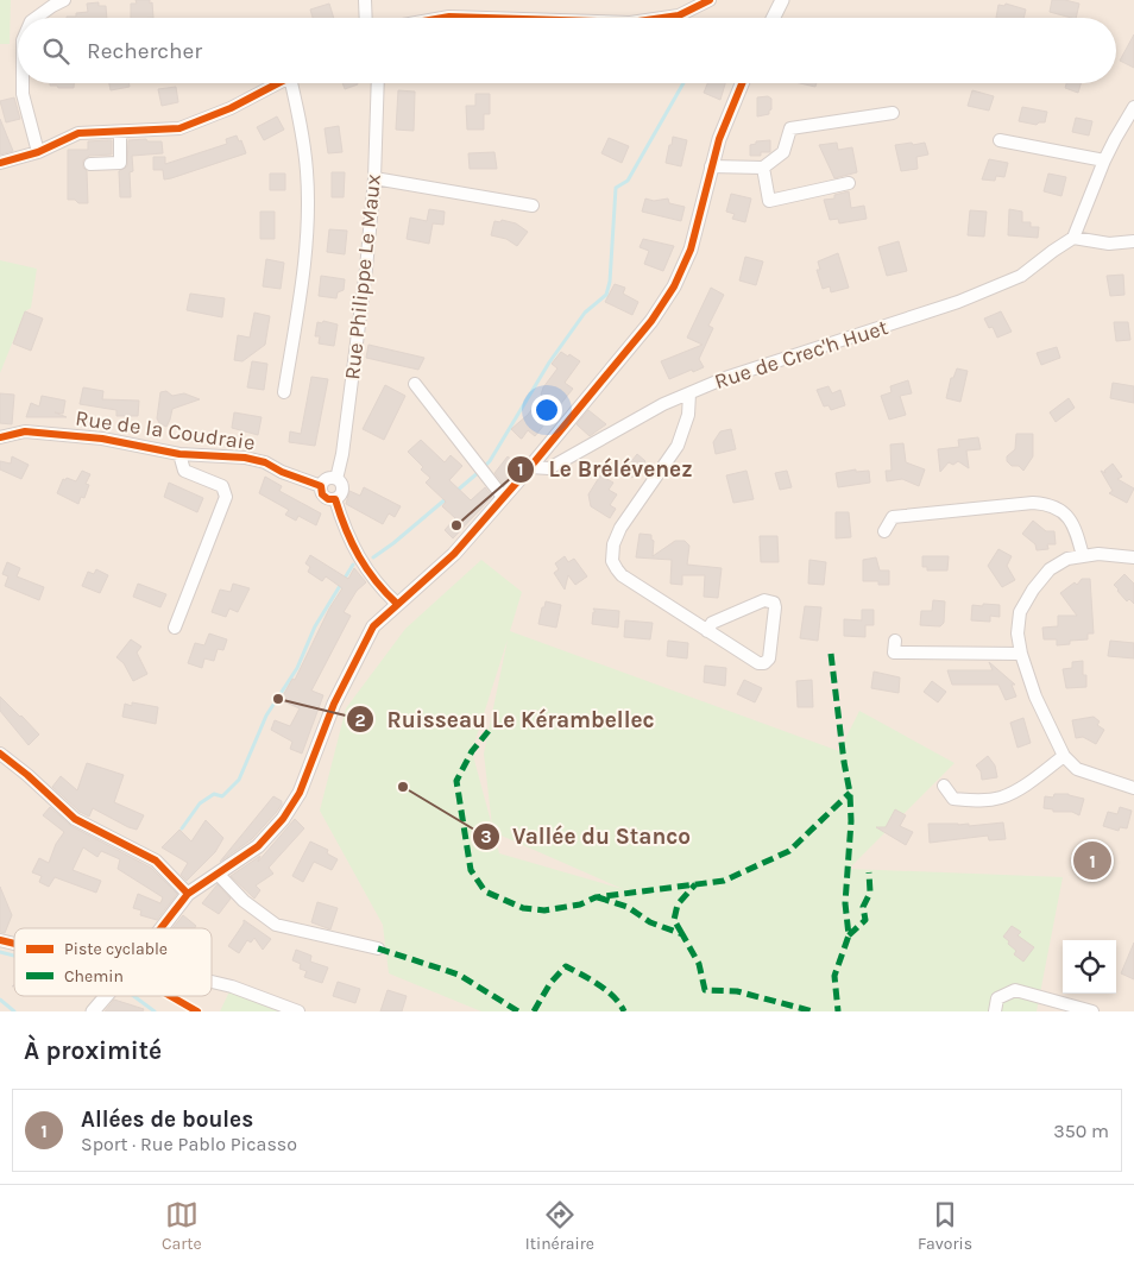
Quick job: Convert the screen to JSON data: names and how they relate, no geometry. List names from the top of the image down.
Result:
{
  "streets": {
    "street": ["Rue Philippe Le Maux", "Rue de Crec'h Huet", "Rue de la Coudraie"]
  },
  "crossings": [
    ["Rue Philippe Le Maux", "Rue de la Coudraie"]
  ],
  "places": ["Le Brélévenez", "Ruisseau Le Kérambellec", "Vallée du Stanco"],
  "legend": ["Piste cyclable", "Chemin"],
  "page": {
    "search": "Rechercher",
    "pins": "1",
    "heading": "À proximité",
    "list": [
      {
        "mark": "1",
        "name": "Allées de boules",
        "note": "Sport · Rue Pablo Picasso",
        "value": "350 m"
      }
    ],
    "nav": ["Carte", "Itinéraire", "Favoris"]
  }
}
